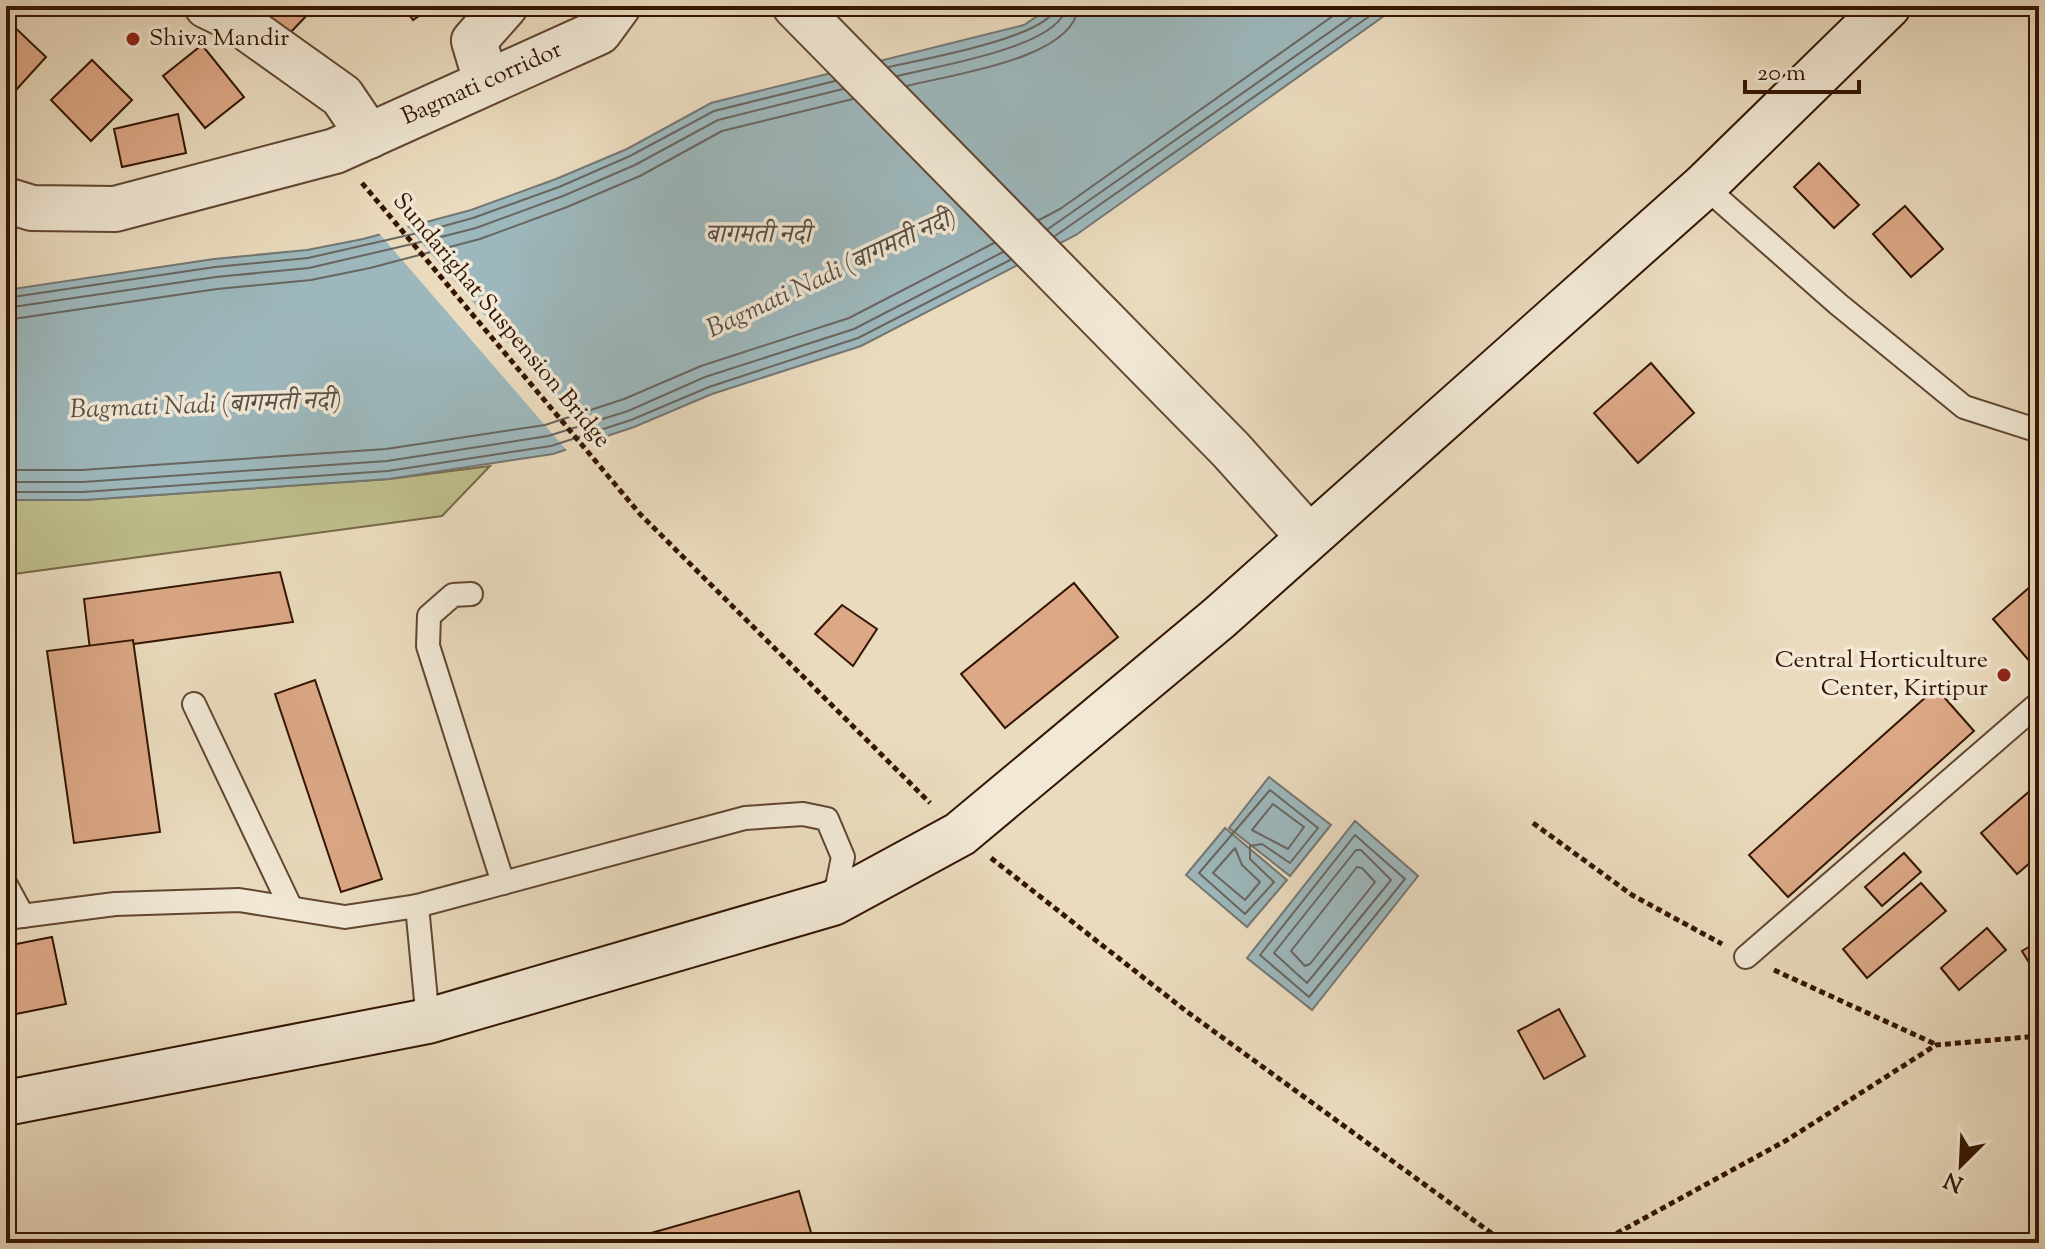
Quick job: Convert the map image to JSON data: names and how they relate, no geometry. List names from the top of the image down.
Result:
{
  "streets": {
    "main road": ["Bagmati corridor"],
    "path": ["Sundarighat Suspension Bridge"]
  },
  "crossings": [
    ["Bagmati corridor", "Sundarighat Suspension Bridge"]
  ],
  "water": ["बागमती नदी", "Bagmati Nadi (बागमती नदी)"],
  "places": ["Shiva Mandir", "Central Horticulture Center, Kirtipur"],
  "scale_bar": "20 m",
  "north": "bottom left"
}
